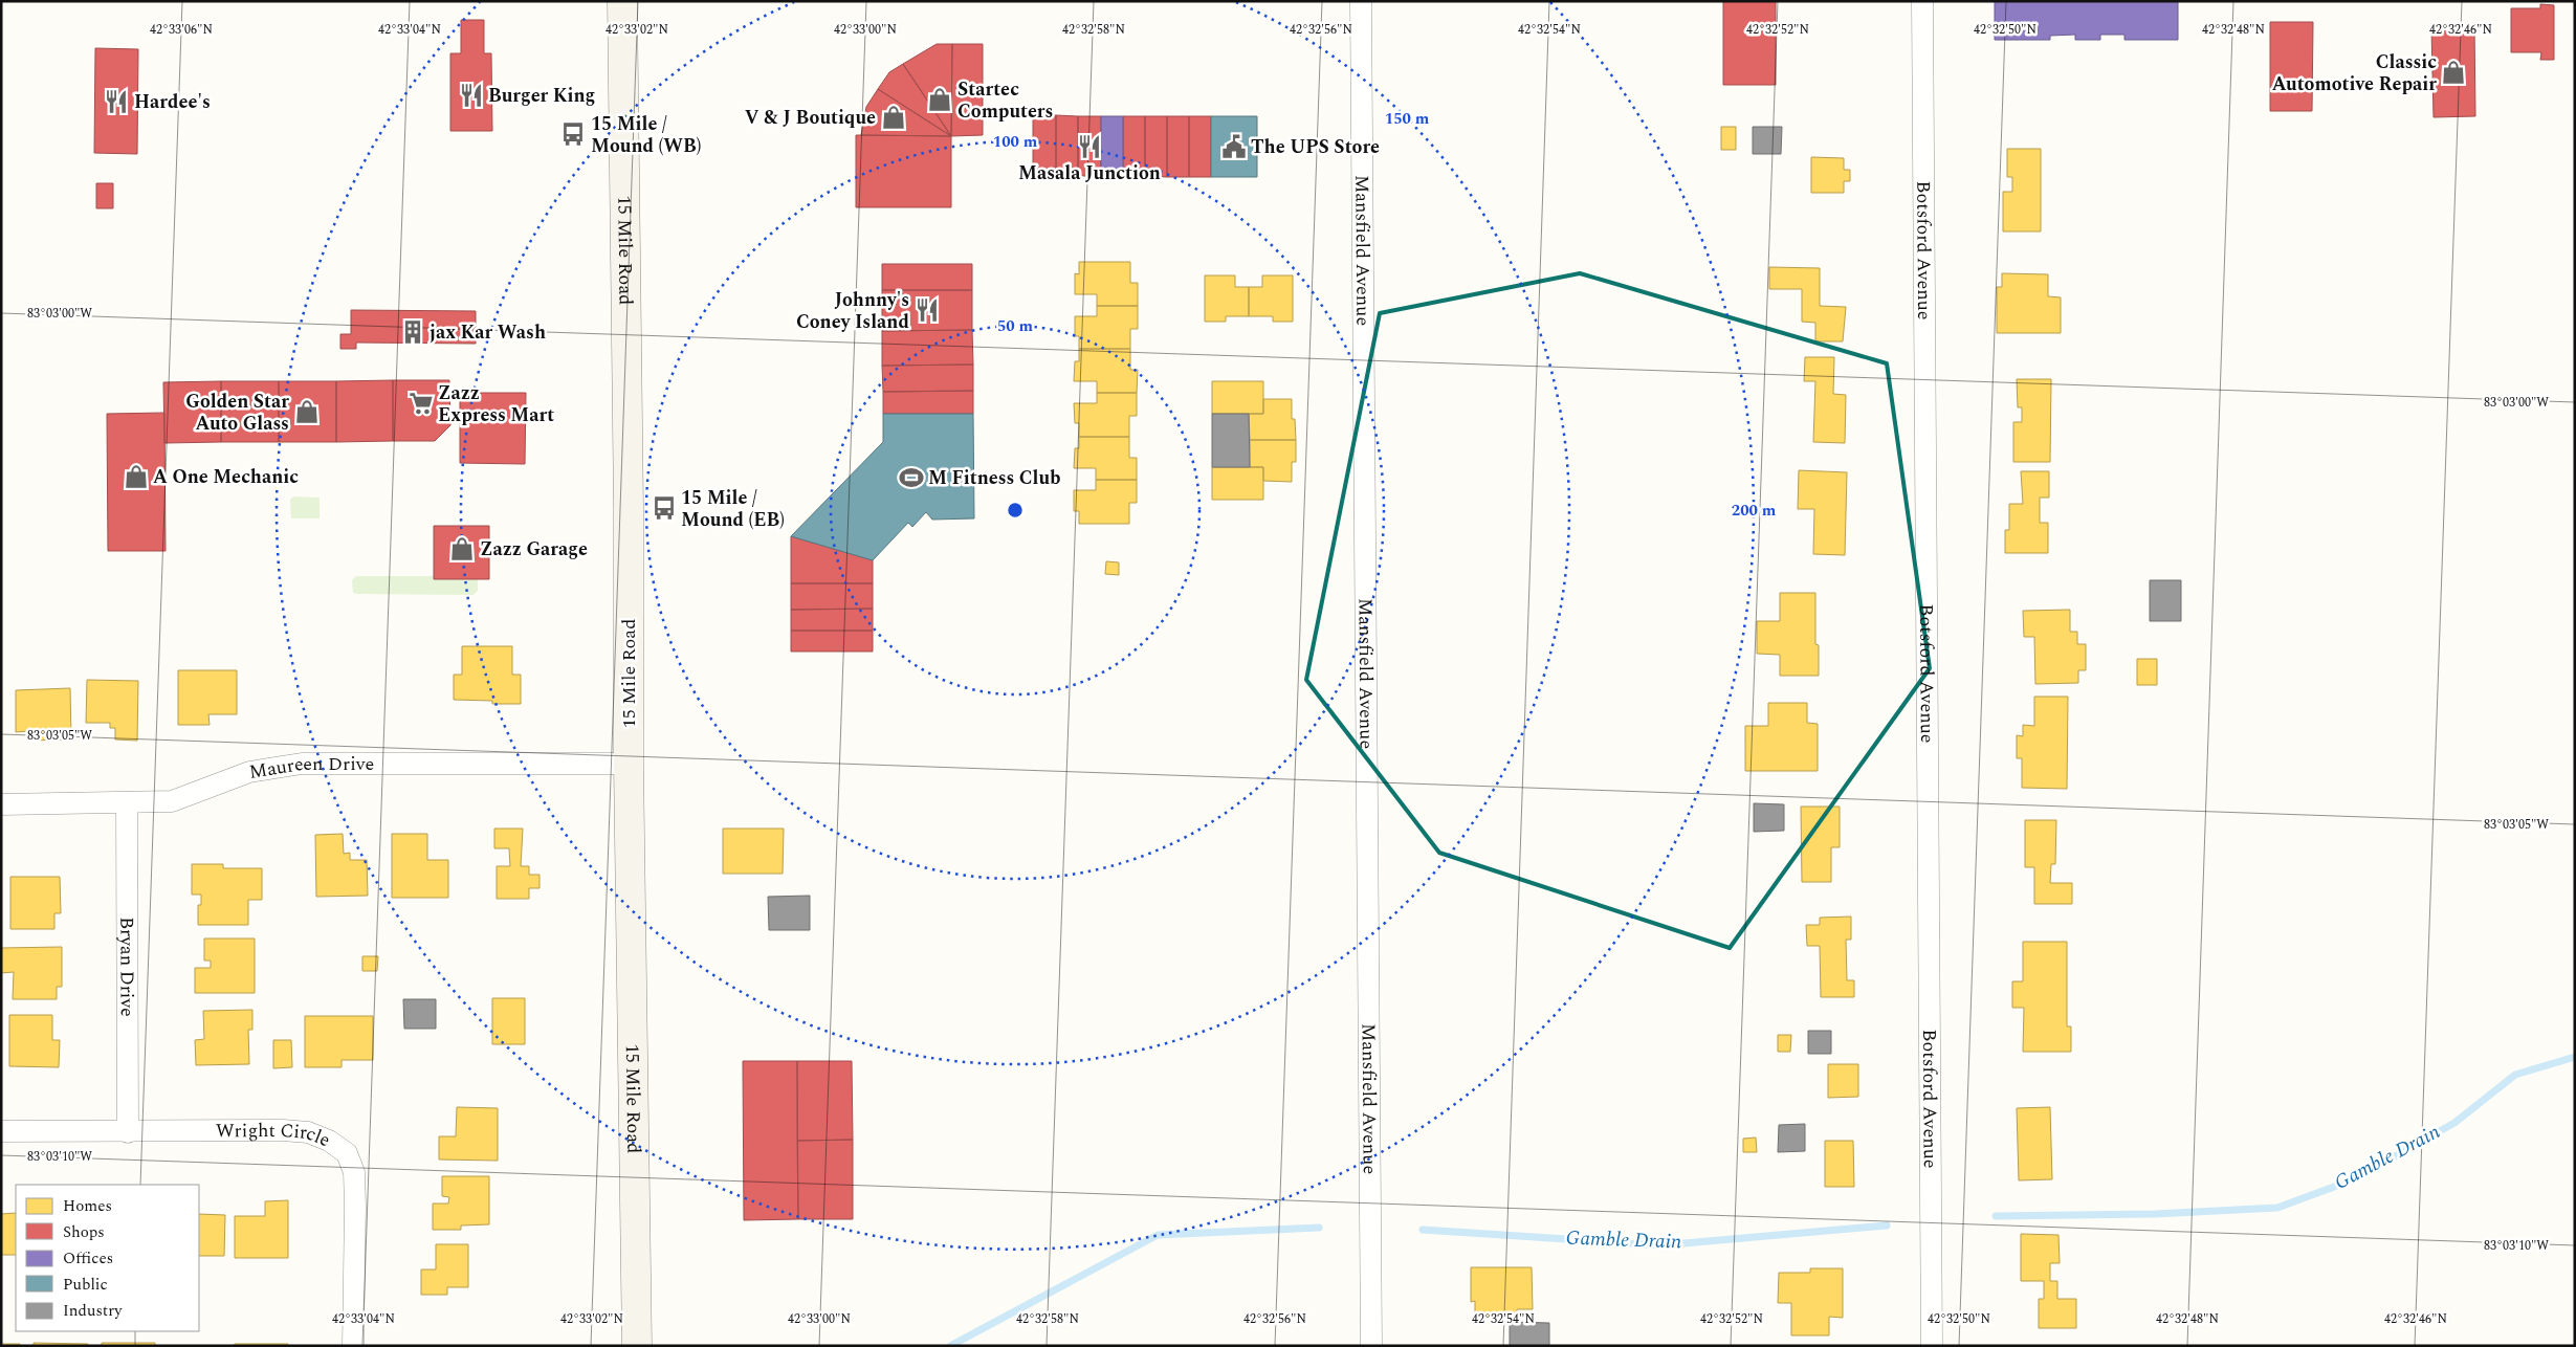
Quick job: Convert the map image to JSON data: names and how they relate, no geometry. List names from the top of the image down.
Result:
{
  "streets": {
    "main road": ["15 Mile Road"],
    "street": [
      "Mansfield Avenue",
      "Botsford Avenue",
      "Maureen Drive",
      "Bryan Drive",
      "Wright Circle"
    ]
  },
  "crossings": [
    ["15 Mile Road", "Maureen Drive"],
    ["Maureen Drive", "Bryan Drive"],
    ["Bryan Drive", "Wright Circle"]
  ],
  "water": ["Gamble Drain"],
  "places": {
    "shop": [
      "Classic Automotive Repair",
      "Startec Computers",
      "V & J Boutique",
      "Golden Star Auto Glass",
      "A One Mechanic",
      "Zazz Garage"
    ],
    "restaurant": [
      "Burger King",
      "Hardee's",
      "Masala Junction",
      "Johnny's Coney Island"
    ],
    "bus stop": ["15 Mile / Mound (WB)", "15 Mile / Mound (EB)"],
    "public building": ["The UPS Store"],
    "building": ["jax Kar Wash"],
    "supermarket": ["Zazz Express Mart"],
    "sports": ["M Fitness Club"]
  },
  "legend": [
    "Homes",
    "Shops",
    "Offices",
    "Public",
    "Industry"
  ],
  "coordinates": [
    "42°33'06\"N",
    "42°33'04\"N",
    "42°33'02\"N",
    "42°33'00\"N",
    "42°32'58\"N",
    "42°32'56\"N",
    "42°32'54\"N",
    "42°32'52\"N",
    "42°32'50\"N",
    "42°32'48\"N",
    "42°32'46\"N",
    "83°03'00\"W",
    "83°03'05\"W",
    "83°03'10\"W"
  ],
  "rings": [
    "150 m",
    "100 m",
    "50 m",
    "200 m"
  ]
}
